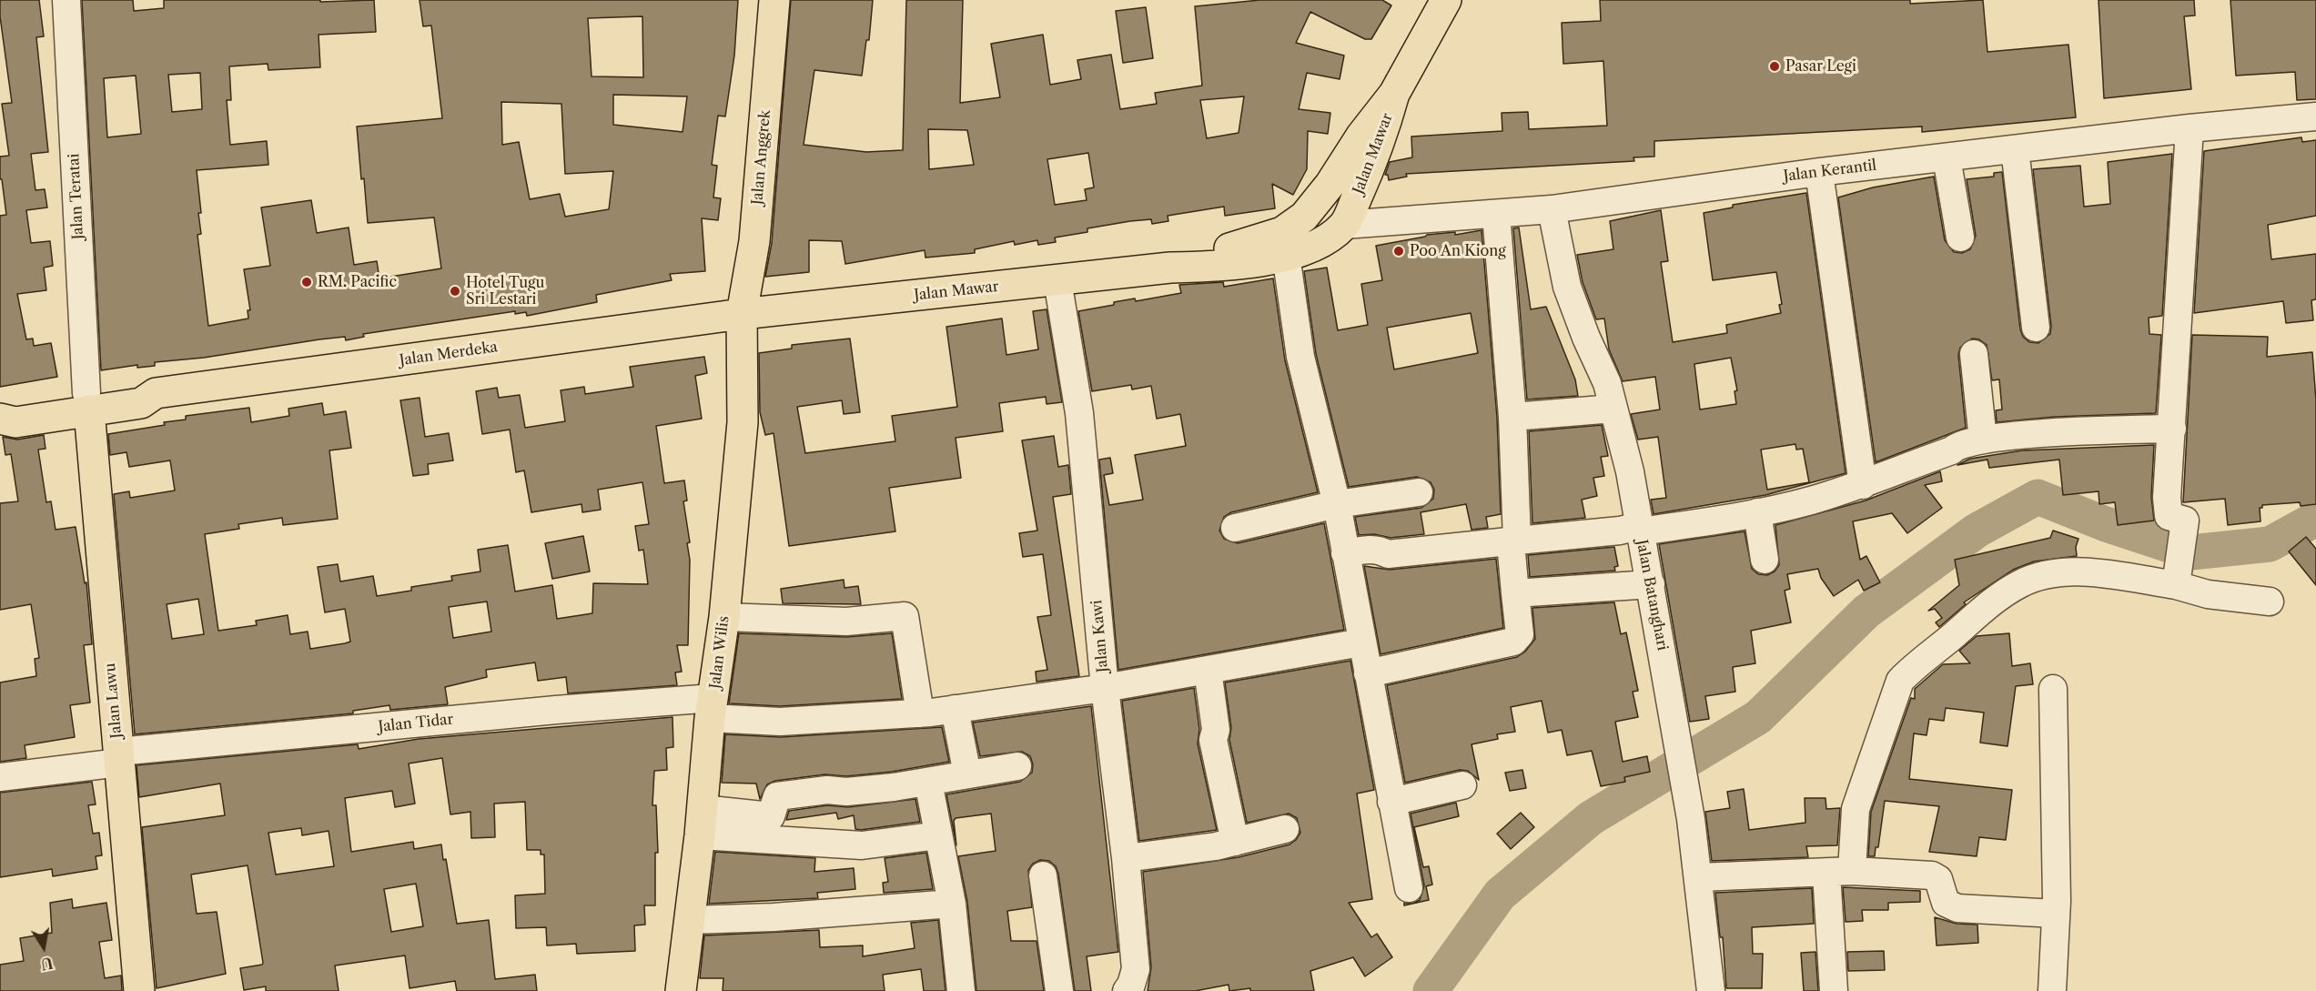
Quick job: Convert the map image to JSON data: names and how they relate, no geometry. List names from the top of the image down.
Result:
{
  "streets": {
    "main road": [
      "Jalan Mawar",
      "Jalan Anggrek",
      "Jalan Merdeka",
      "Jalan Wilis",
      "Jalan Lawu"
    ],
    "street": [
      "Jalan Kerantil",
      "Jalan Teratai",
      "Jalan Batanghari",
      "Jalan Kawi",
      "Jalan Tidar"
    ]
  },
  "crossings": [
    ["Jalan Mawar", "Jalan Anggrek"],
    ["Jalan Mawar", "Jalan Kerantil"],
    ["Jalan Mawar", "Jalan Merdeka"],
    ["Jalan Mawar", "Jalan Kawi"],
    ["Jalan Mawar", "Jalan Wilis"],
    ["Jalan Anggrek", "Jalan Merdeka"],
    ["Jalan Anggrek", "Jalan Wilis"],
    ["Jalan Kerantil", "Jalan Batanghari"],
    ["Jalan Teratai", "Jalan Merdeka"],
    ["Jalan Teratai", "Jalan Lawu"],
    ["Jalan Merdeka", "Jalan Wilis"],
    ["Jalan Merdeka", "Jalan Lawu"],
    ["Jalan Kawi", "Jalan Tidar"],
    ["Jalan Wilis", "Jalan Tidar"],
    ["Jalan Lawu", "Jalan Tidar"]
  ],
  "places": [
    "Pasar Legi",
    "Poo An Kiong",
    "RM. Pacific",
    "Hotel Tugu Sri Lestari"
  ],
  "north": "bottom"
}
